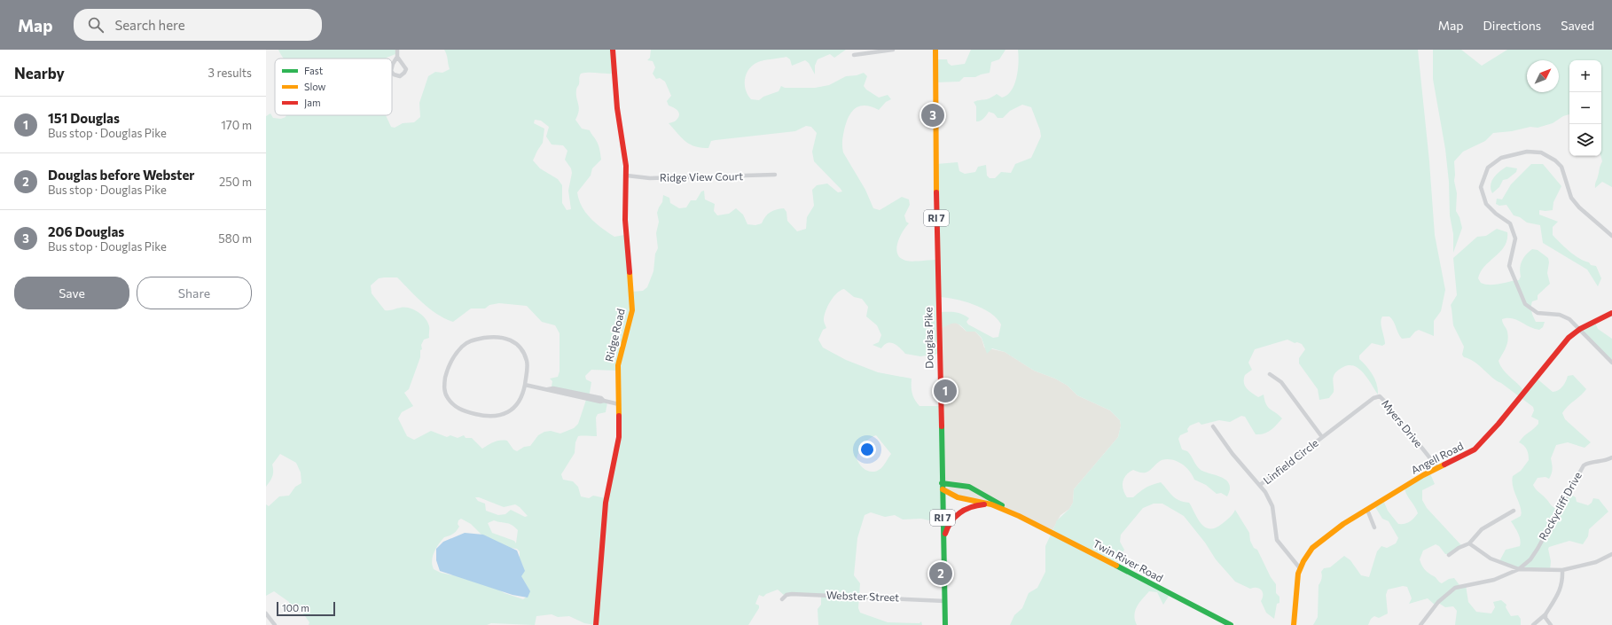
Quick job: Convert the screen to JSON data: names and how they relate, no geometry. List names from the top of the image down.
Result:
{
  "streets": {
    "street": [
      "Ridge View Court",
      "RI 7",
      "Ridge Road",
      "Douglas Pike",
      "Myers Drive",
      "Angell Road",
      "Linfield Circle",
      "Rockycliff Drive",
      "Twin River Road",
      "Webster Street"
    ]
  },
  "crossings": [
    ["Ridge View Court", "Ridge Road"],
    ["Douglas Pike", "Twin River Road"],
    ["Douglas Pike", "Webster Street"],
    ["Myers Drive", "Angell Road"],
    ["Myers Drive", "Linfield Circle"],
    ["Angell Road", "Linfield Circle"]
  ],
  "legend": ["Fast", "Slow", "Jam"],
  "scale_bar": "100 m",
  "north": "top right",
  "page": {
    "header": "Map",
    "search": "Search here",
    "nav": ["Map", "Directions", "Saved"],
    "heading": ["Nearby", "3 results"],
    "map_buttons": ["+", "−"],
    "list": [
      {
        "mark": "1",
        "name": "151 Douglas",
        "note": "Bus stop · Douglas Pike",
        "value": "170 m"
      },
      {
        "mark": "2",
        "name": "Douglas before Webster",
        "note": "Bus stop · Douglas Pike",
        "value": "250 m"
      },
      {
        "mark": "3",
        "name": "206 Douglas",
        "note": "Bus stop · Douglas Pike",
        "value": "580 m"
      }
    ],
    "pins": ["3", "1", "2"],
    "buttons": ["Save", "Share"],
    "scale": "100 m"
  }
}
